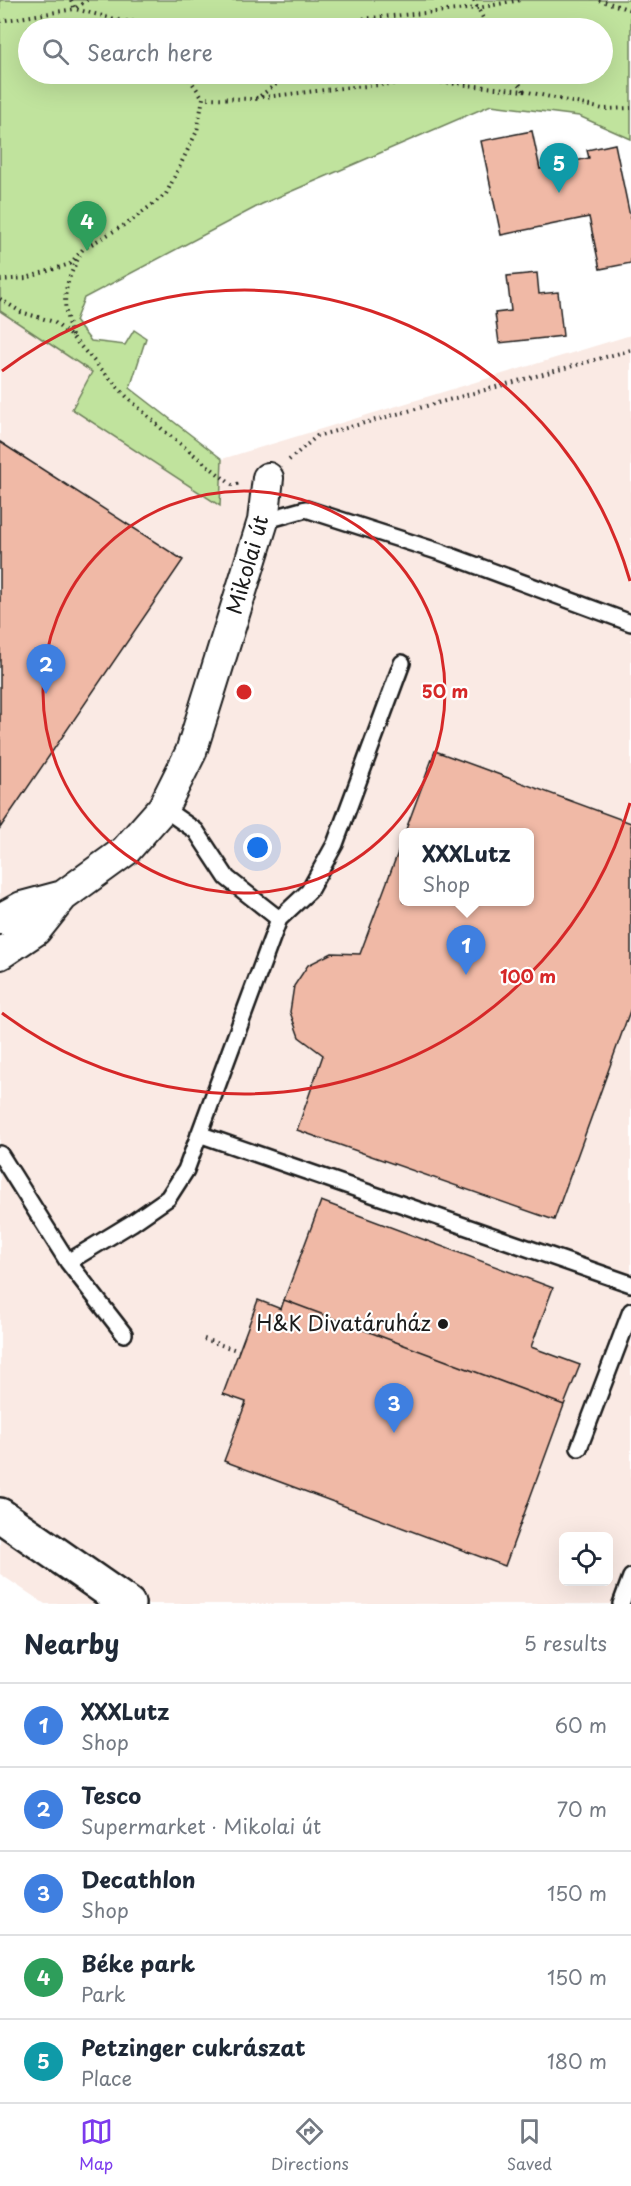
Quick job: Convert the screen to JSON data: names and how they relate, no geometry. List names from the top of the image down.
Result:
{
  "streets": {
    "street": ["Mikolai út"]
  },
  "places": ["H&K Divatáruház"],
  "page": {
    "search": "Search here",
    "pins": [
      "5",
      "4",
      "2",
      "1",
      "3"
    ],
    "popup": ["XXXLutz", "Shop"],
    "heading": ["Nearby", "5 results"],
    "list": [
      {
        "mark": "1",
        "name": "XXXLutz",
        "note": "Shop",
        "value": "60 m"
      },
      {
        "mark": "2",
        "name": "Tesco",
        "note": "Supermarket · Mikolai út",
        "value": "70 m"
      },
      {
        "mark": "3",
        "name": "Decathlon",
        "note": "Shop",
        "value": "150 m"
      },
      {
        "mark": "4",
        "name": "Béke park",
        "note": "Park",
        "value": "150 m"
      },
      {
        "mark": "5",
        "name": "Petzinger cukrászat",
        "note": "Place",
        "value": "180 m"
      }
    ],
    "nav": ["Map", "Directions", "Saved"]
  },
  "rings": ["50 m", "100 m"]
}
